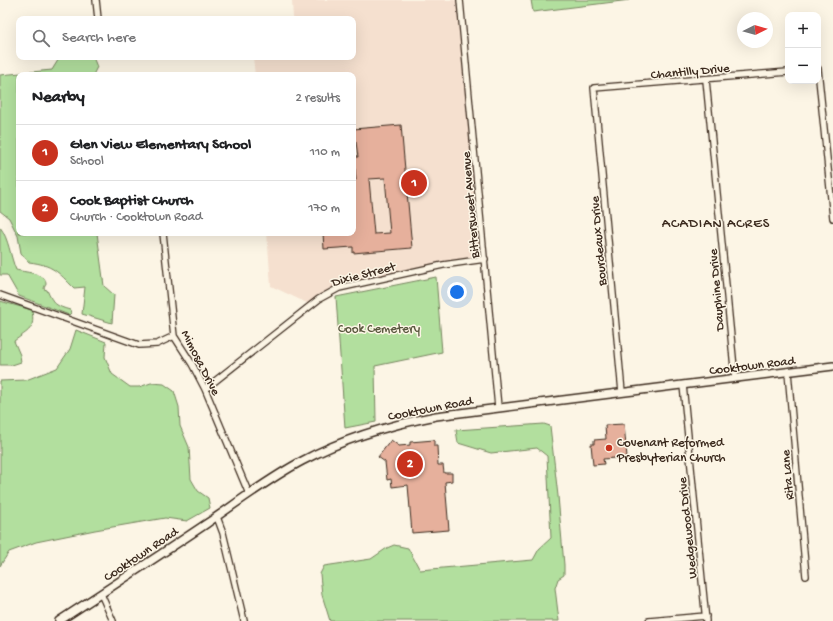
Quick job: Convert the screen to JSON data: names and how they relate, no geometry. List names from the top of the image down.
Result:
{
  "streets": {
    "street": [
      "Chantilly Drive",
      "Bittersweet Avenue",
      "Bourdeaux Drive",
      "Dixie Street",
      "Dauphine Drive",
      "Mimosa Drive",
      "Cooktown Road",
      "Rita Lane",
      "Wedgewood Drive"
    ]
  },
  "crossings": [
    ["Chantilly Drive", "Bourdeaux Drive"],
    ["Chantilly Drive", "Dauphine Drive"],
    ["Bittersweet Avenue", "Dixie Street"],
    ["Bittersweet Avenue", "Cooktown Road"],
    ["Bourdeaux Drive", "Cooktown Road"],
    ["Dixie Street", "Mimosa Drive"],
    ["Dauphine Drive", "Cooktown Road"],
    ["Mimosa Drive", "Cooktown Road"],
    ["Cooktown Road", "Rita Lane"],
    ["Cooktown Road", "Wedgewood Drive"]
  ],
  "districts": ["ACADIAN ACRES"],
  "parks": ["Cook Cemetery"],
  "places": ["Covenant Reformed Presbyterian Church"],
  "north": "right",
  "page": {
    "map_buttons": ["+", "−"],
    "search": "Search here",
    "heading": ["Nearby", "2 results"],
    "list": [
      {
        "mark": "1",
        "name": "Glen View Elementary School",
        "note": "School",
        "value": "110 m"
      },
      {
        "mark": "2",
        "name": "Cook Baptist Church",
        "note": "Church · Cooktown Road",
        "value": "170 m"
      }
    ],
    "pins": ["1", "2"]
  }
}
